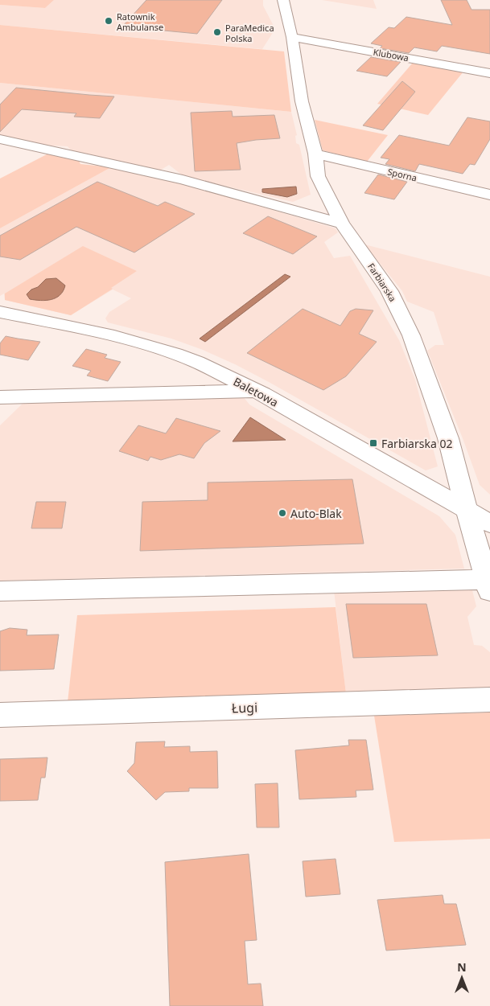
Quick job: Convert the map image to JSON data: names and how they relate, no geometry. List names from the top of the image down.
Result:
{
  "streets": {
    "street": [
      "Klubowa",
      "Sporna",
      "Farbiarska",
      "Baletowa",
      "Ługi"
    ]
  },
  "crossings": [
    ["Klubowa", "Farbiarska"],
    ["Sporna", "Farbiarska"],
    ["Farbiarska", "Baletowa"]
  ],
  "places": {
    "other": ["Ratownik Ambulanse", "ParaMedica Polska", "Auto-Blak"],
    "transit": ["Farbiarska 02"]
  },
  "north": "top"
}
